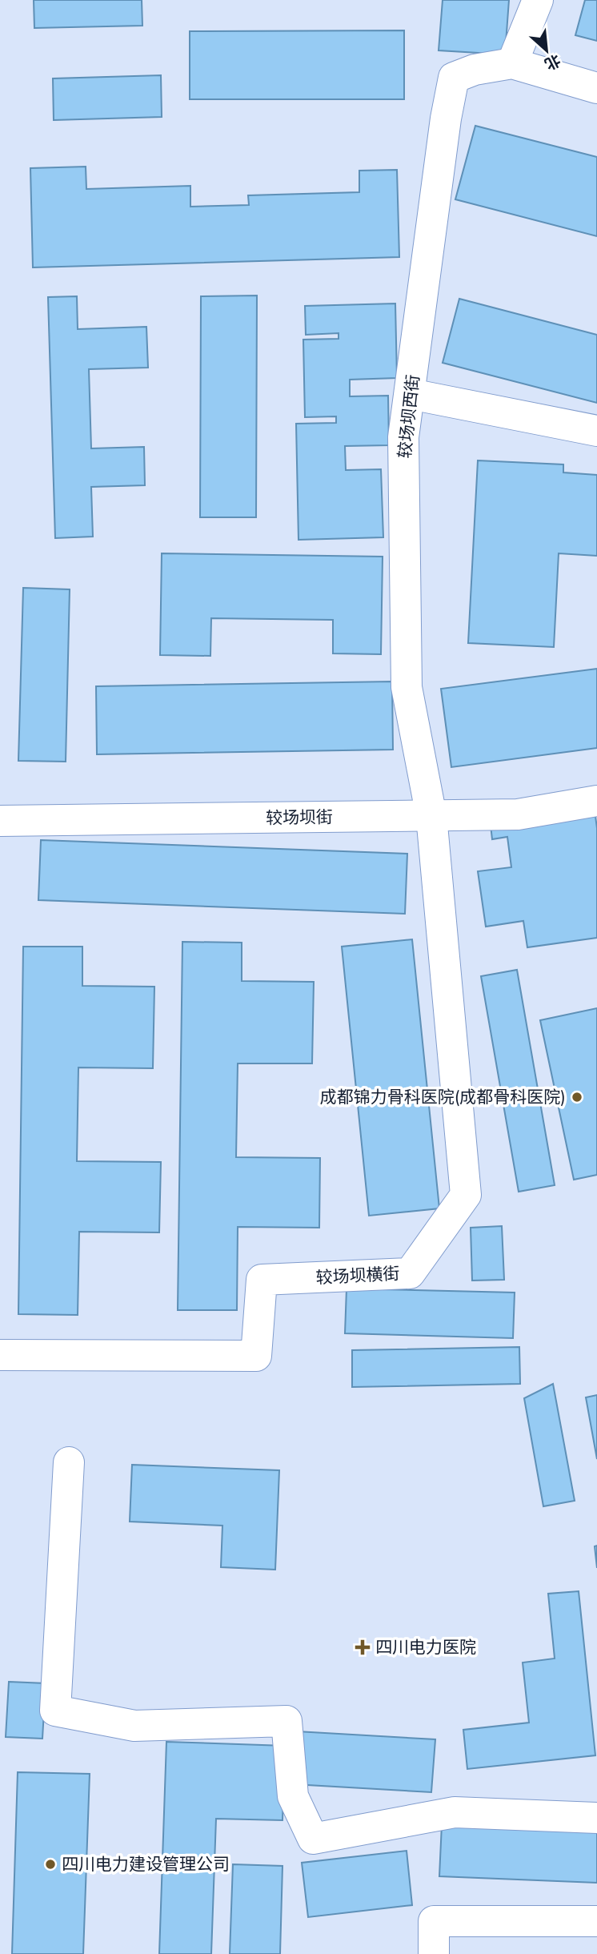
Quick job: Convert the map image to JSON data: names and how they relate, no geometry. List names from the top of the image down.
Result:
{
  "streets": {
    "street": ["较场坝西街", "较场坝街", "较场坝横街"]
  },
  "crossings": [
    ["较场坝西街", "较场坝街"],
    ["较场坝西街", "较场坝横街"],
    ["较场坝街", "较场坝横街"]
  ],
  "places": {
    "other": ["成都锦力骨科医院(成都骨科医院)", "四川电力建设管理公司"],
    "health": ["四川电力医院"]
  },
  "north": "bottom right"
}
